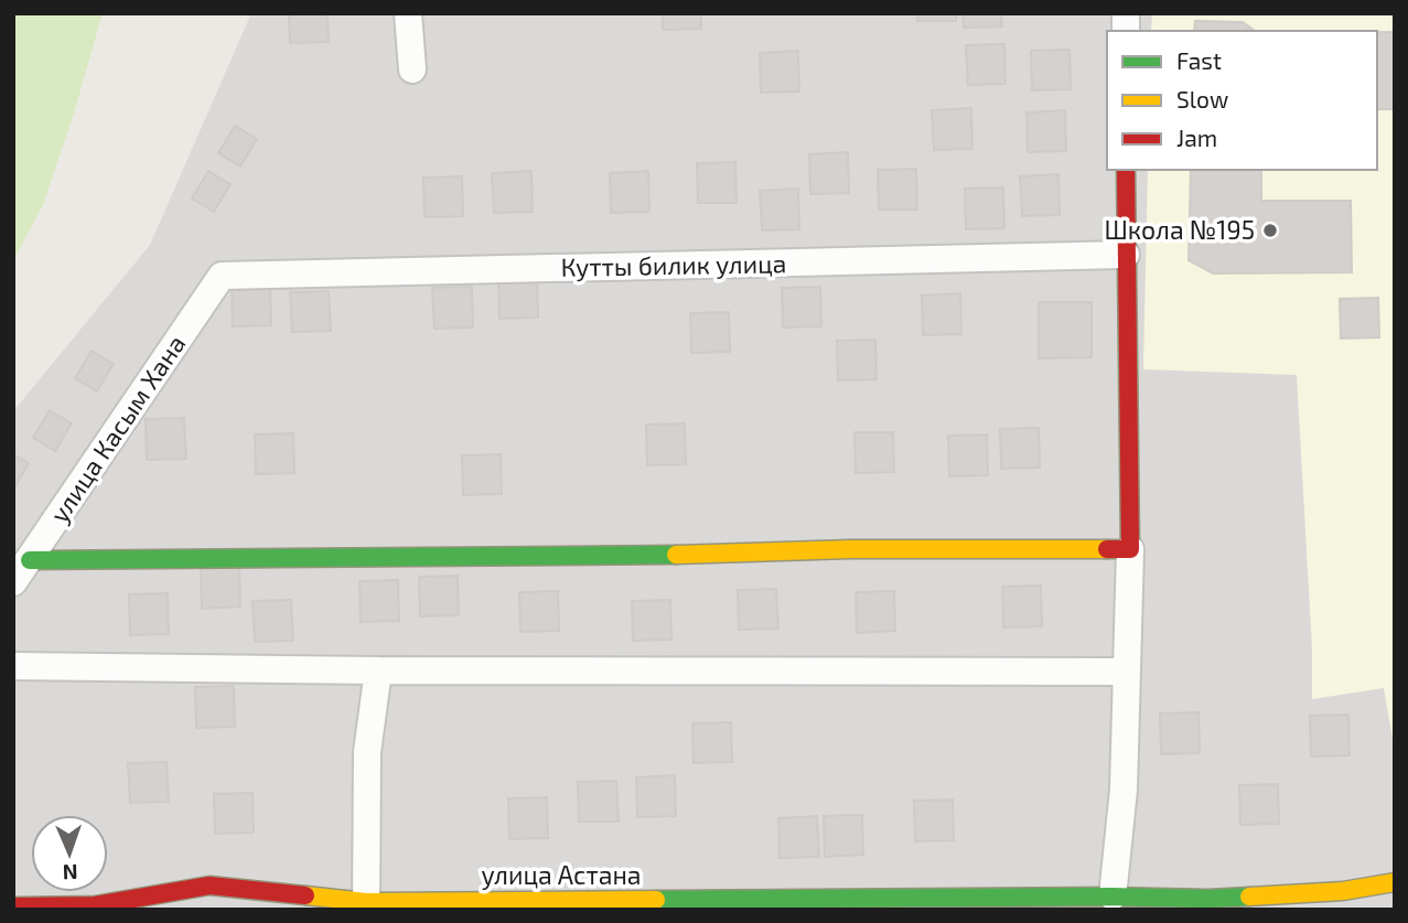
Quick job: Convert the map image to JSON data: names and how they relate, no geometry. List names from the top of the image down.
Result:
{
  "streets": {
    "street": ["Кутты билик улица", "улица Касым Хана", "улица Астана"]
  },
  "crossings": [
    ["Кутты билик улица", "улица Касым Хана"]
  ],
  "places": ["Школа №195"],
  "legend": ["Fast", "Slow", "Jam"],
  "north": "bottom"
}
